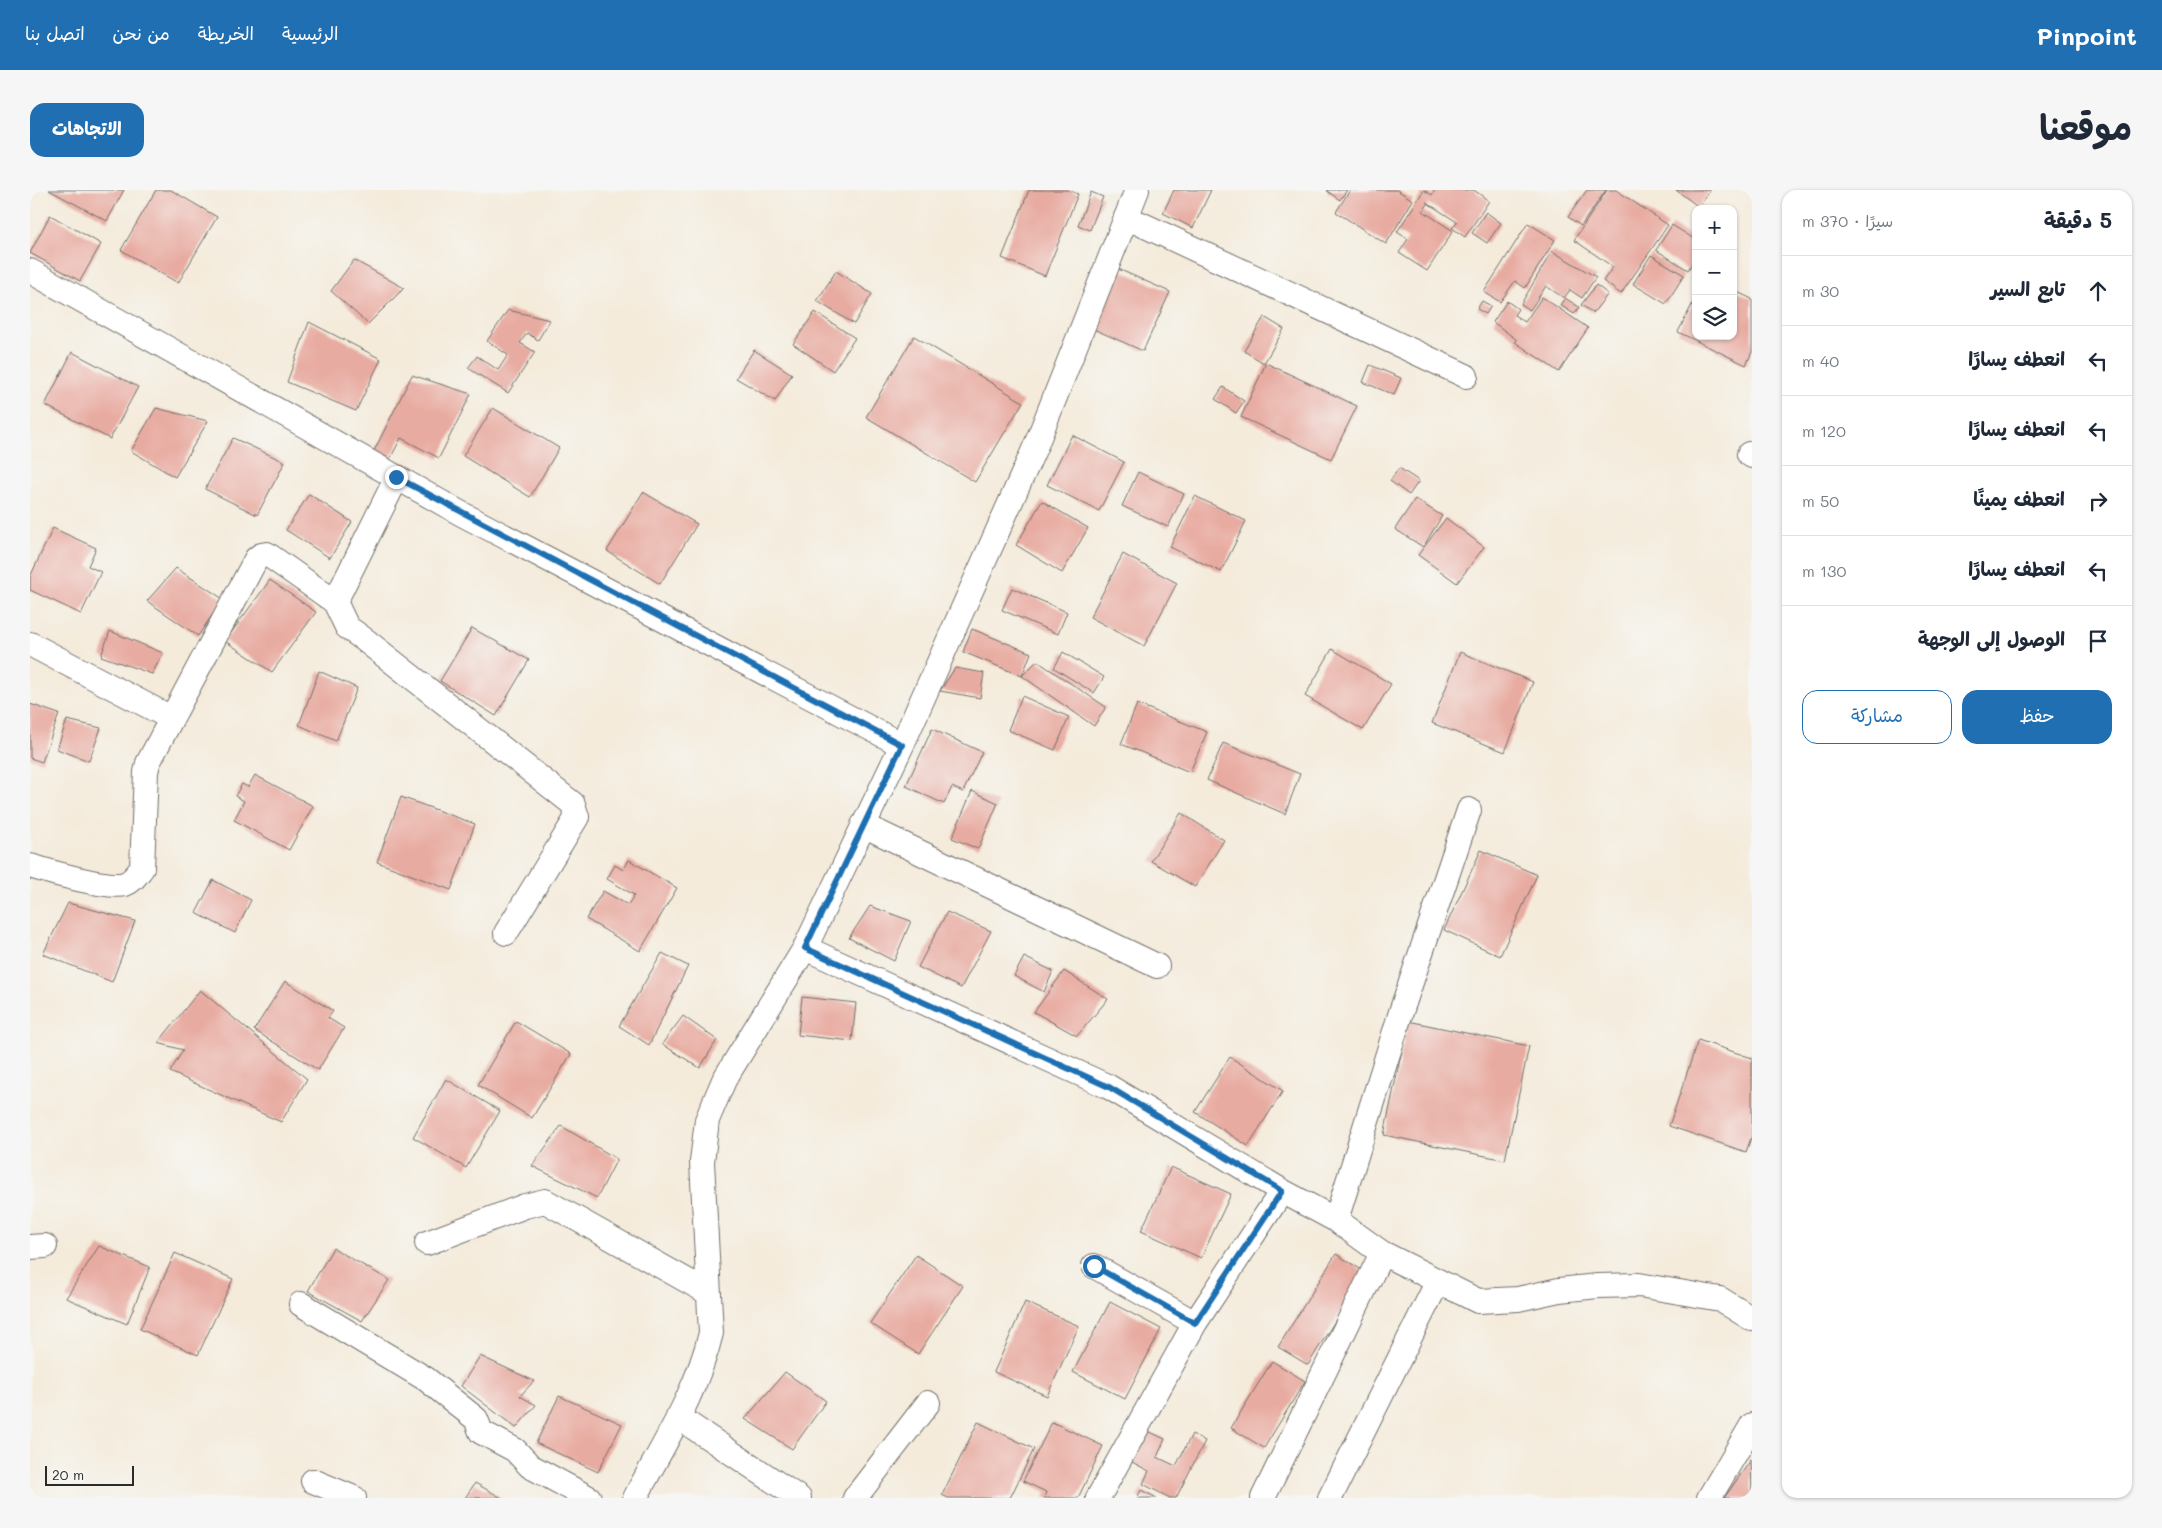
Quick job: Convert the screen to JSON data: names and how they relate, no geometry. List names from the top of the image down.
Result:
{
  "scale_bar": "20 m",
  "page": {
    "header": "Pinpoint",
    "nav": [
      "الرئيسية",
      "الخريطة",
      "من نحن",
      "اتصل بنا"
    ],
    "title": "موقعنا",
    "buttons": [
      "الاتجاهات",
      ["حفظ", "مشاركة"]
    ],
    "heading": ["5 دقيقة", "سيرًا · 370 m"],
    "map_buttons": ["+", "−"],
    "list": [
      ["تابع السير", "30 m"],
      ["انعطف يسارًا", "40 m"],
      ["انعطف يسارًا", "120 m"],
      ["انعطف يمينًا", "50 m"],
      ["انعطف يسارًا", "130 m"],
      "الوصول إلى الوجهة"
    ],
    "scale": "20 m"
  }
}
